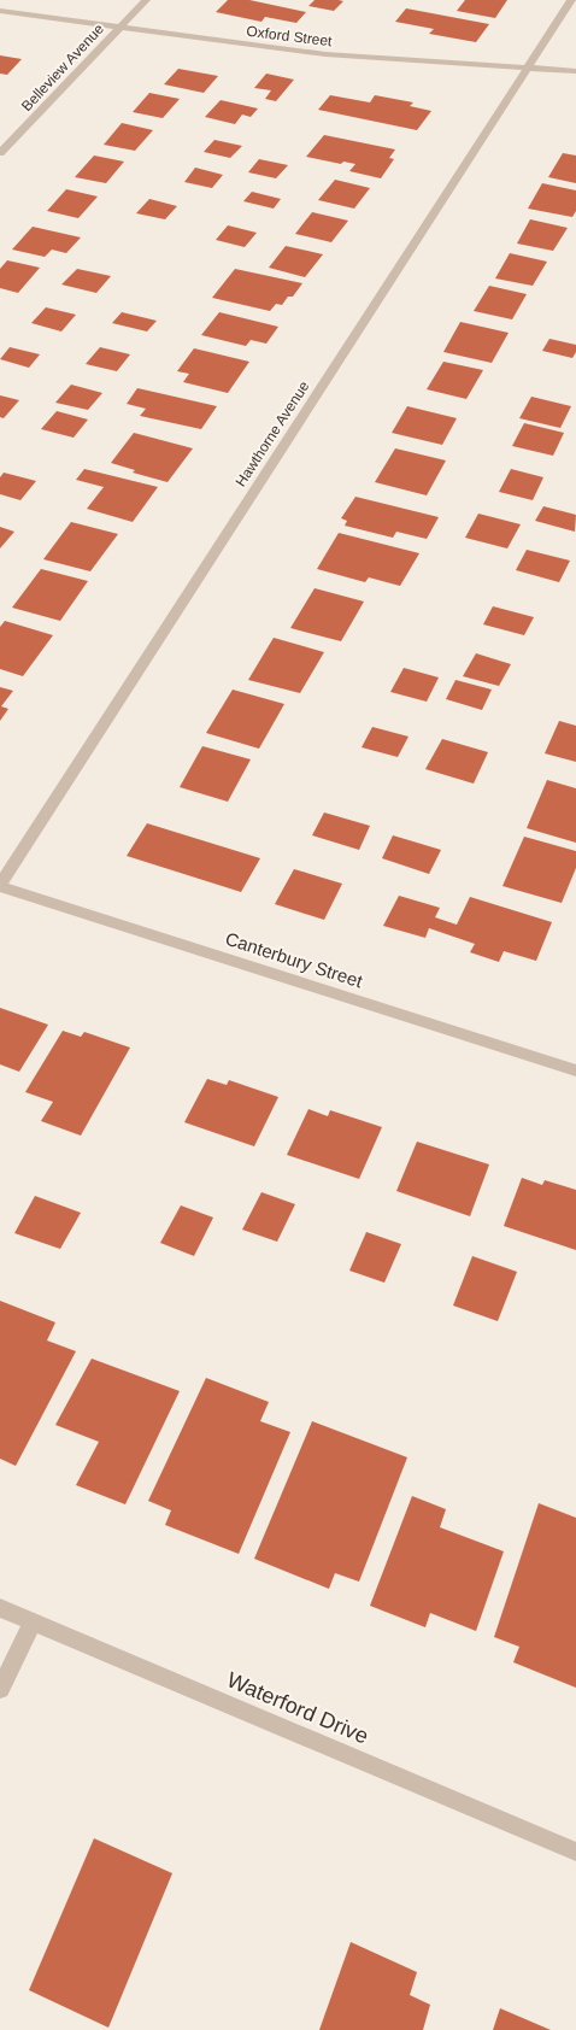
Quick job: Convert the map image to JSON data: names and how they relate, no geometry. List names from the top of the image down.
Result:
{
  "streets": {
    "street": [
      "Oxford Street",
      "Belleview Avenue",
      "Hawthorne Avenue",
      "Canterbury Street",
      "Waterford Drive"
    ]
  },
  "crossings": [
    ["Oxford Street", "Belleview Avenue"],
    ["Oxford Street", "Hawthorne Avenue"],
    ["Hawthorne Avenue", "Canterbury Street"]
  ]
}
